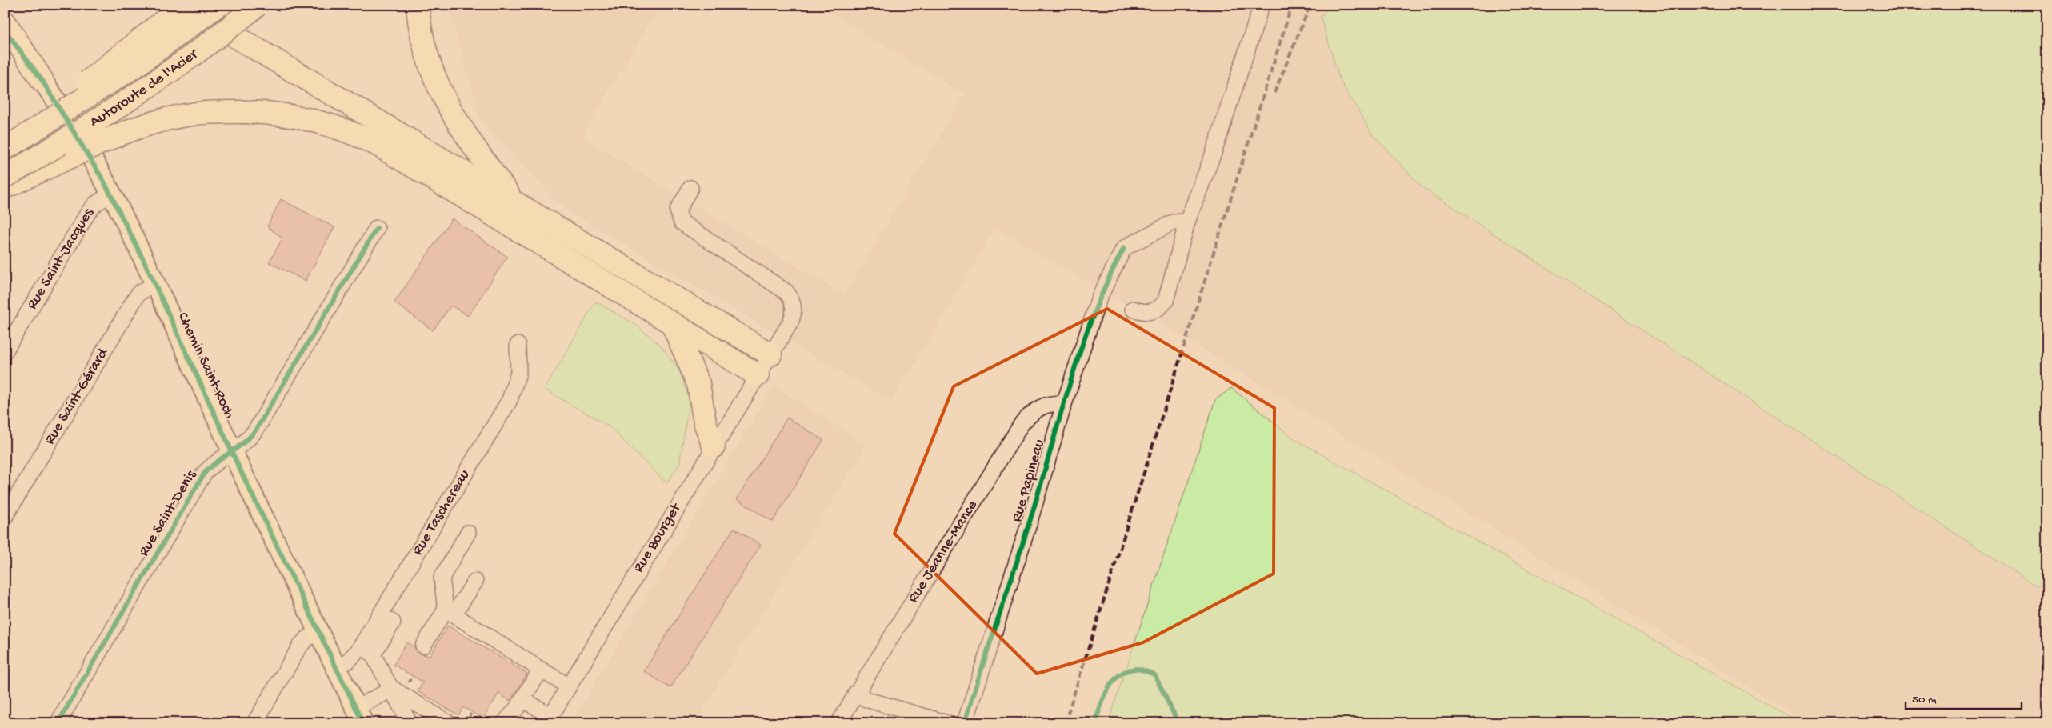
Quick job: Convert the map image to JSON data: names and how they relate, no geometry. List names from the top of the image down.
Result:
{
  "streets": {
    "highway": ["Autoroute de l'Acier"],
    "main road": ["Chemin Saint-Roch"],
    "street": [
      "Rue Saint-Jacques",
      "Rue Saint-Gérard",
      "Rue Papineau",
      "Rue Taschereau",
      "Rue Saint-Denis",
      "Rue Bourget",
      "Rue Jeanne-Mance"
    ]
  },
  "crossings": [
    ["Rue Saint-Jacques", "Chemin Saint-Roch"],
    ["Chemin Saint-Roch", "Rue Saint-Gérard"],
    ["Chemin Saint-Roch", "Rue Taschereau"],
    ["Chemin Saint-Roch", "Rue Saint-Denis"],
    ["Rue Papineau", "Rue Jeanne-Mance"]
  ],
  "scale_bar": "50 m"
}
